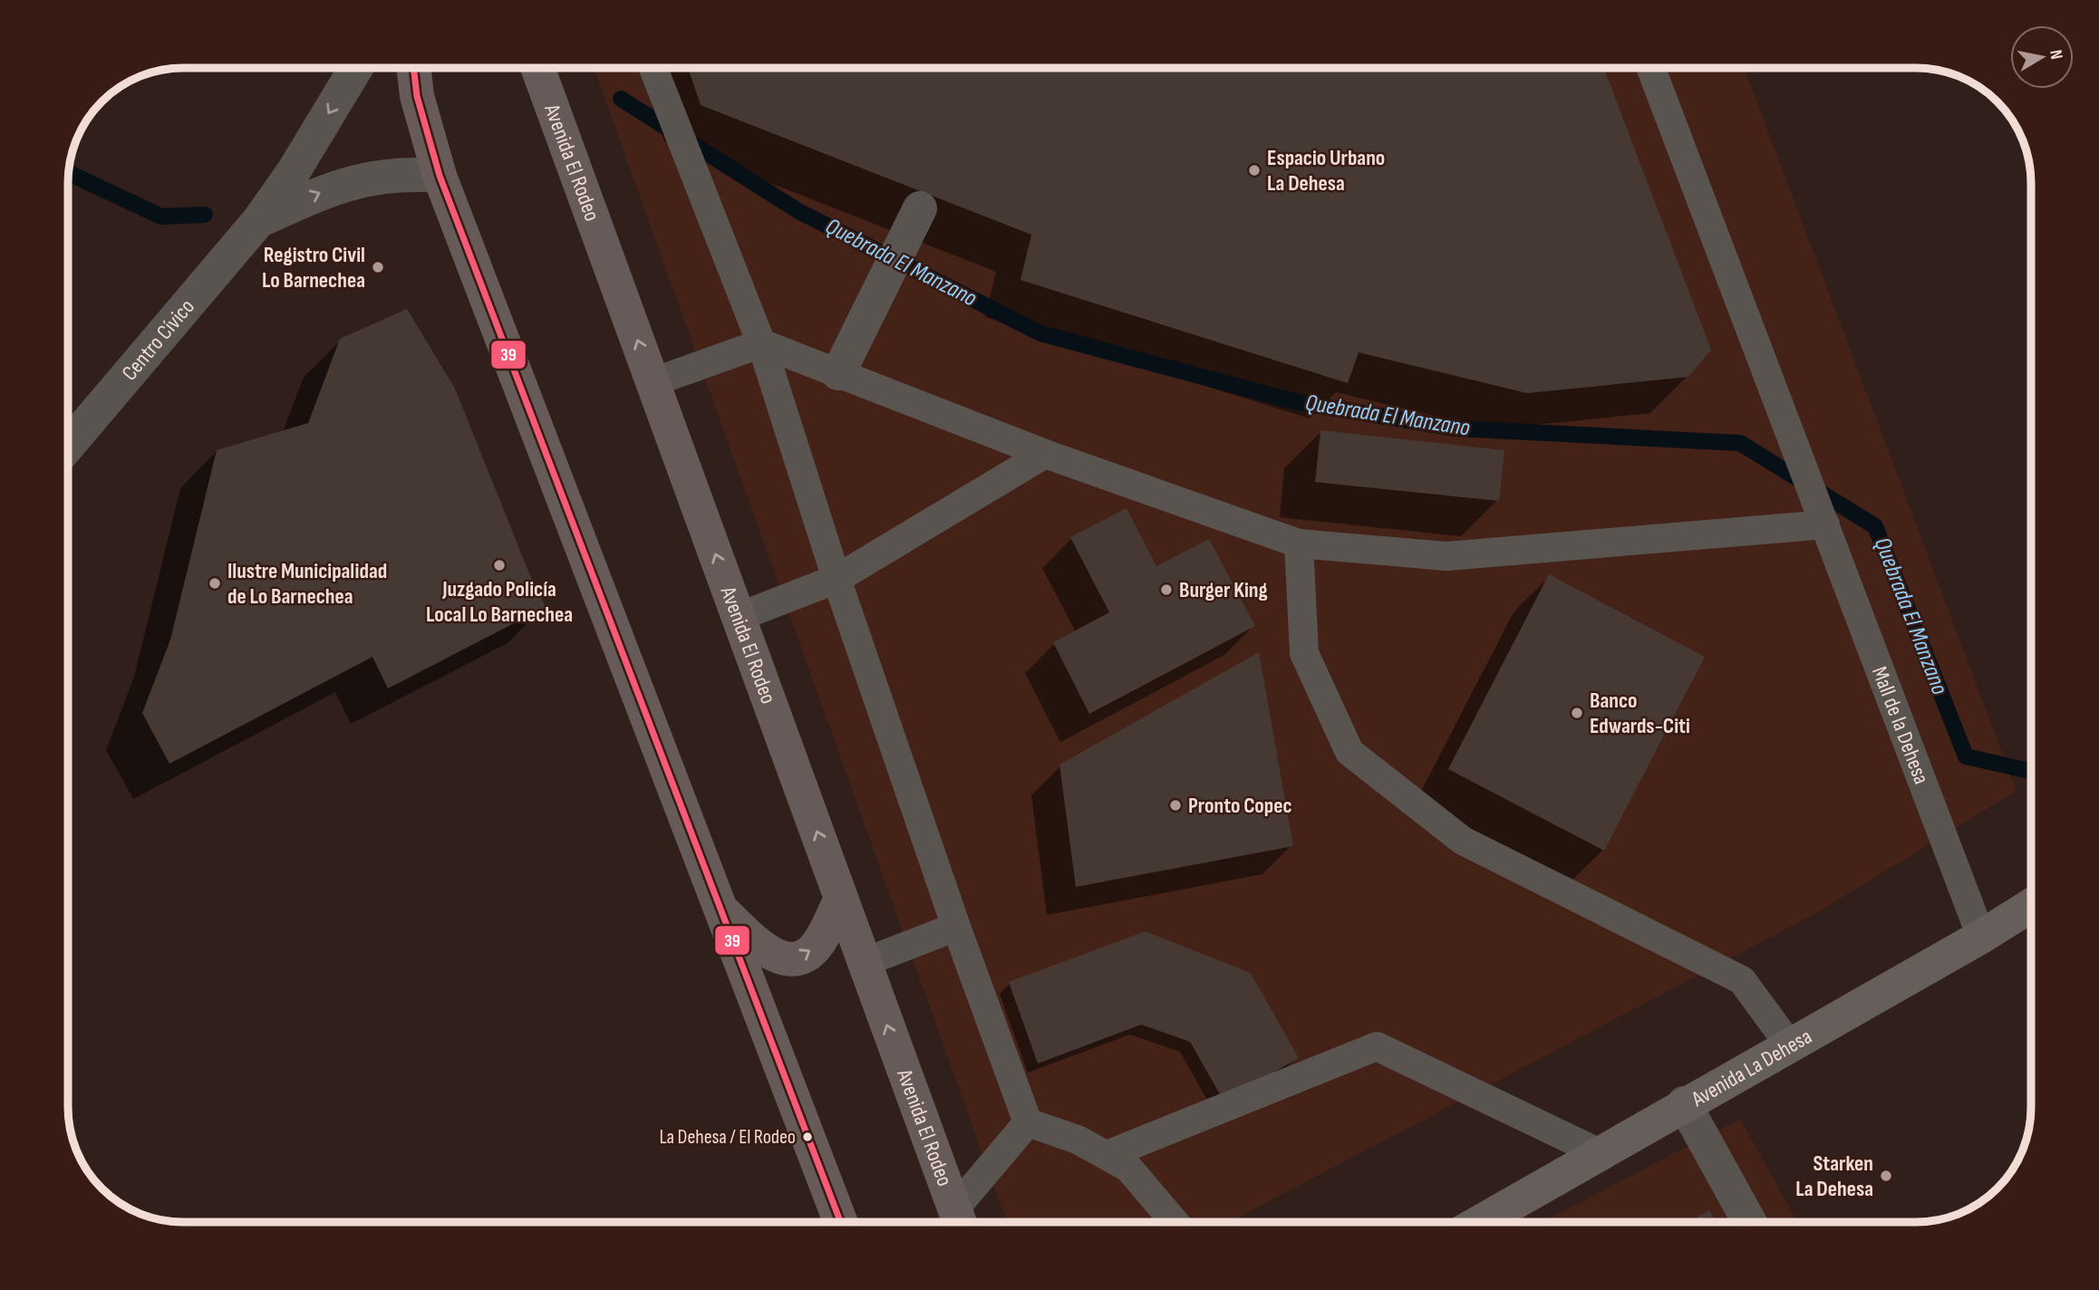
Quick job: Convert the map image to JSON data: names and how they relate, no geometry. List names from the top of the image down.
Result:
{
  "streets": {
    "main road": ["Avenida El Rodeo", "Avenida La Dehesa"],
    "street": ["Centro Cívico"],
    "lane": ["Mall de la Dehesa"]
  },
  "crossings": [
    ["Mall de la Dehesa", "Avenida La Dehesa"]
  ],
  "water": ["Quebrada El Manzano"],
  "places": [
    "Espacio Urbano La Dehesa",
    "Registro Civil Lo Barnechea",
    "Juzgado Policía Local Lo Barnechea",
    "Ilustre Municipalidad de Lo Barnechea",
    "Burger King",
    "Banco Edwards-Citi",
    "Pronto Copec",
    "La Dehesa / El Rodeo",
    "Starken La Dehesa"
  ],
  "lines": ["transit line 39"],
  "north": "right"
}
